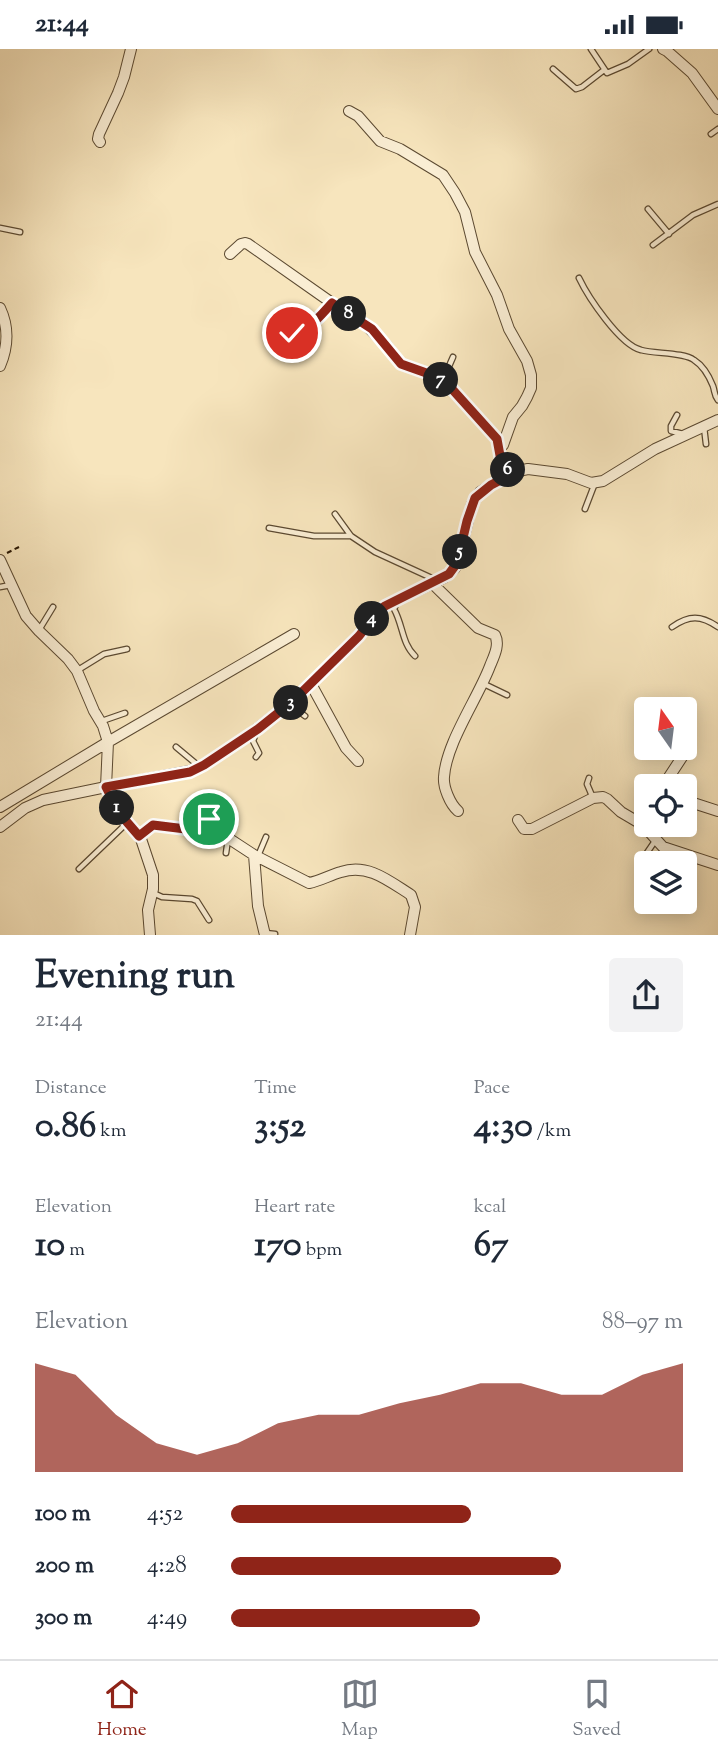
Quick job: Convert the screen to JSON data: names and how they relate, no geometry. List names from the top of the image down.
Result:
{
  "north": "top",
  "page": {
    "status": "21:44",
    "pins": [
      "8",
      "7",
      "6",
      "5",
      "4",
      "3",
      "1"
    ],
    "heading": ["Evening run", "21:44"],
    "stats": [
      ["Distance", "0.86 km"],
      ["Time", "3:52"],
      ["Pace", "4:30 /km"],
      ["Elevation", "10 m"],
      ["Heart rate", "170 bpm"],
      ["kcal", "67"]
    ],
    "chart": ["Elevation", "88–97 m"],
    "list": [
      {
        "name": "100 m",
        "note": "4:52"
      },
      {
        "name": "200 m",
        "note": "4:28"
      },
      {
        "name": "300 m",
        "note": "4:49"
      }
    ],
    "tabs": ["Home", "Map", "Saved"]
  }
}
